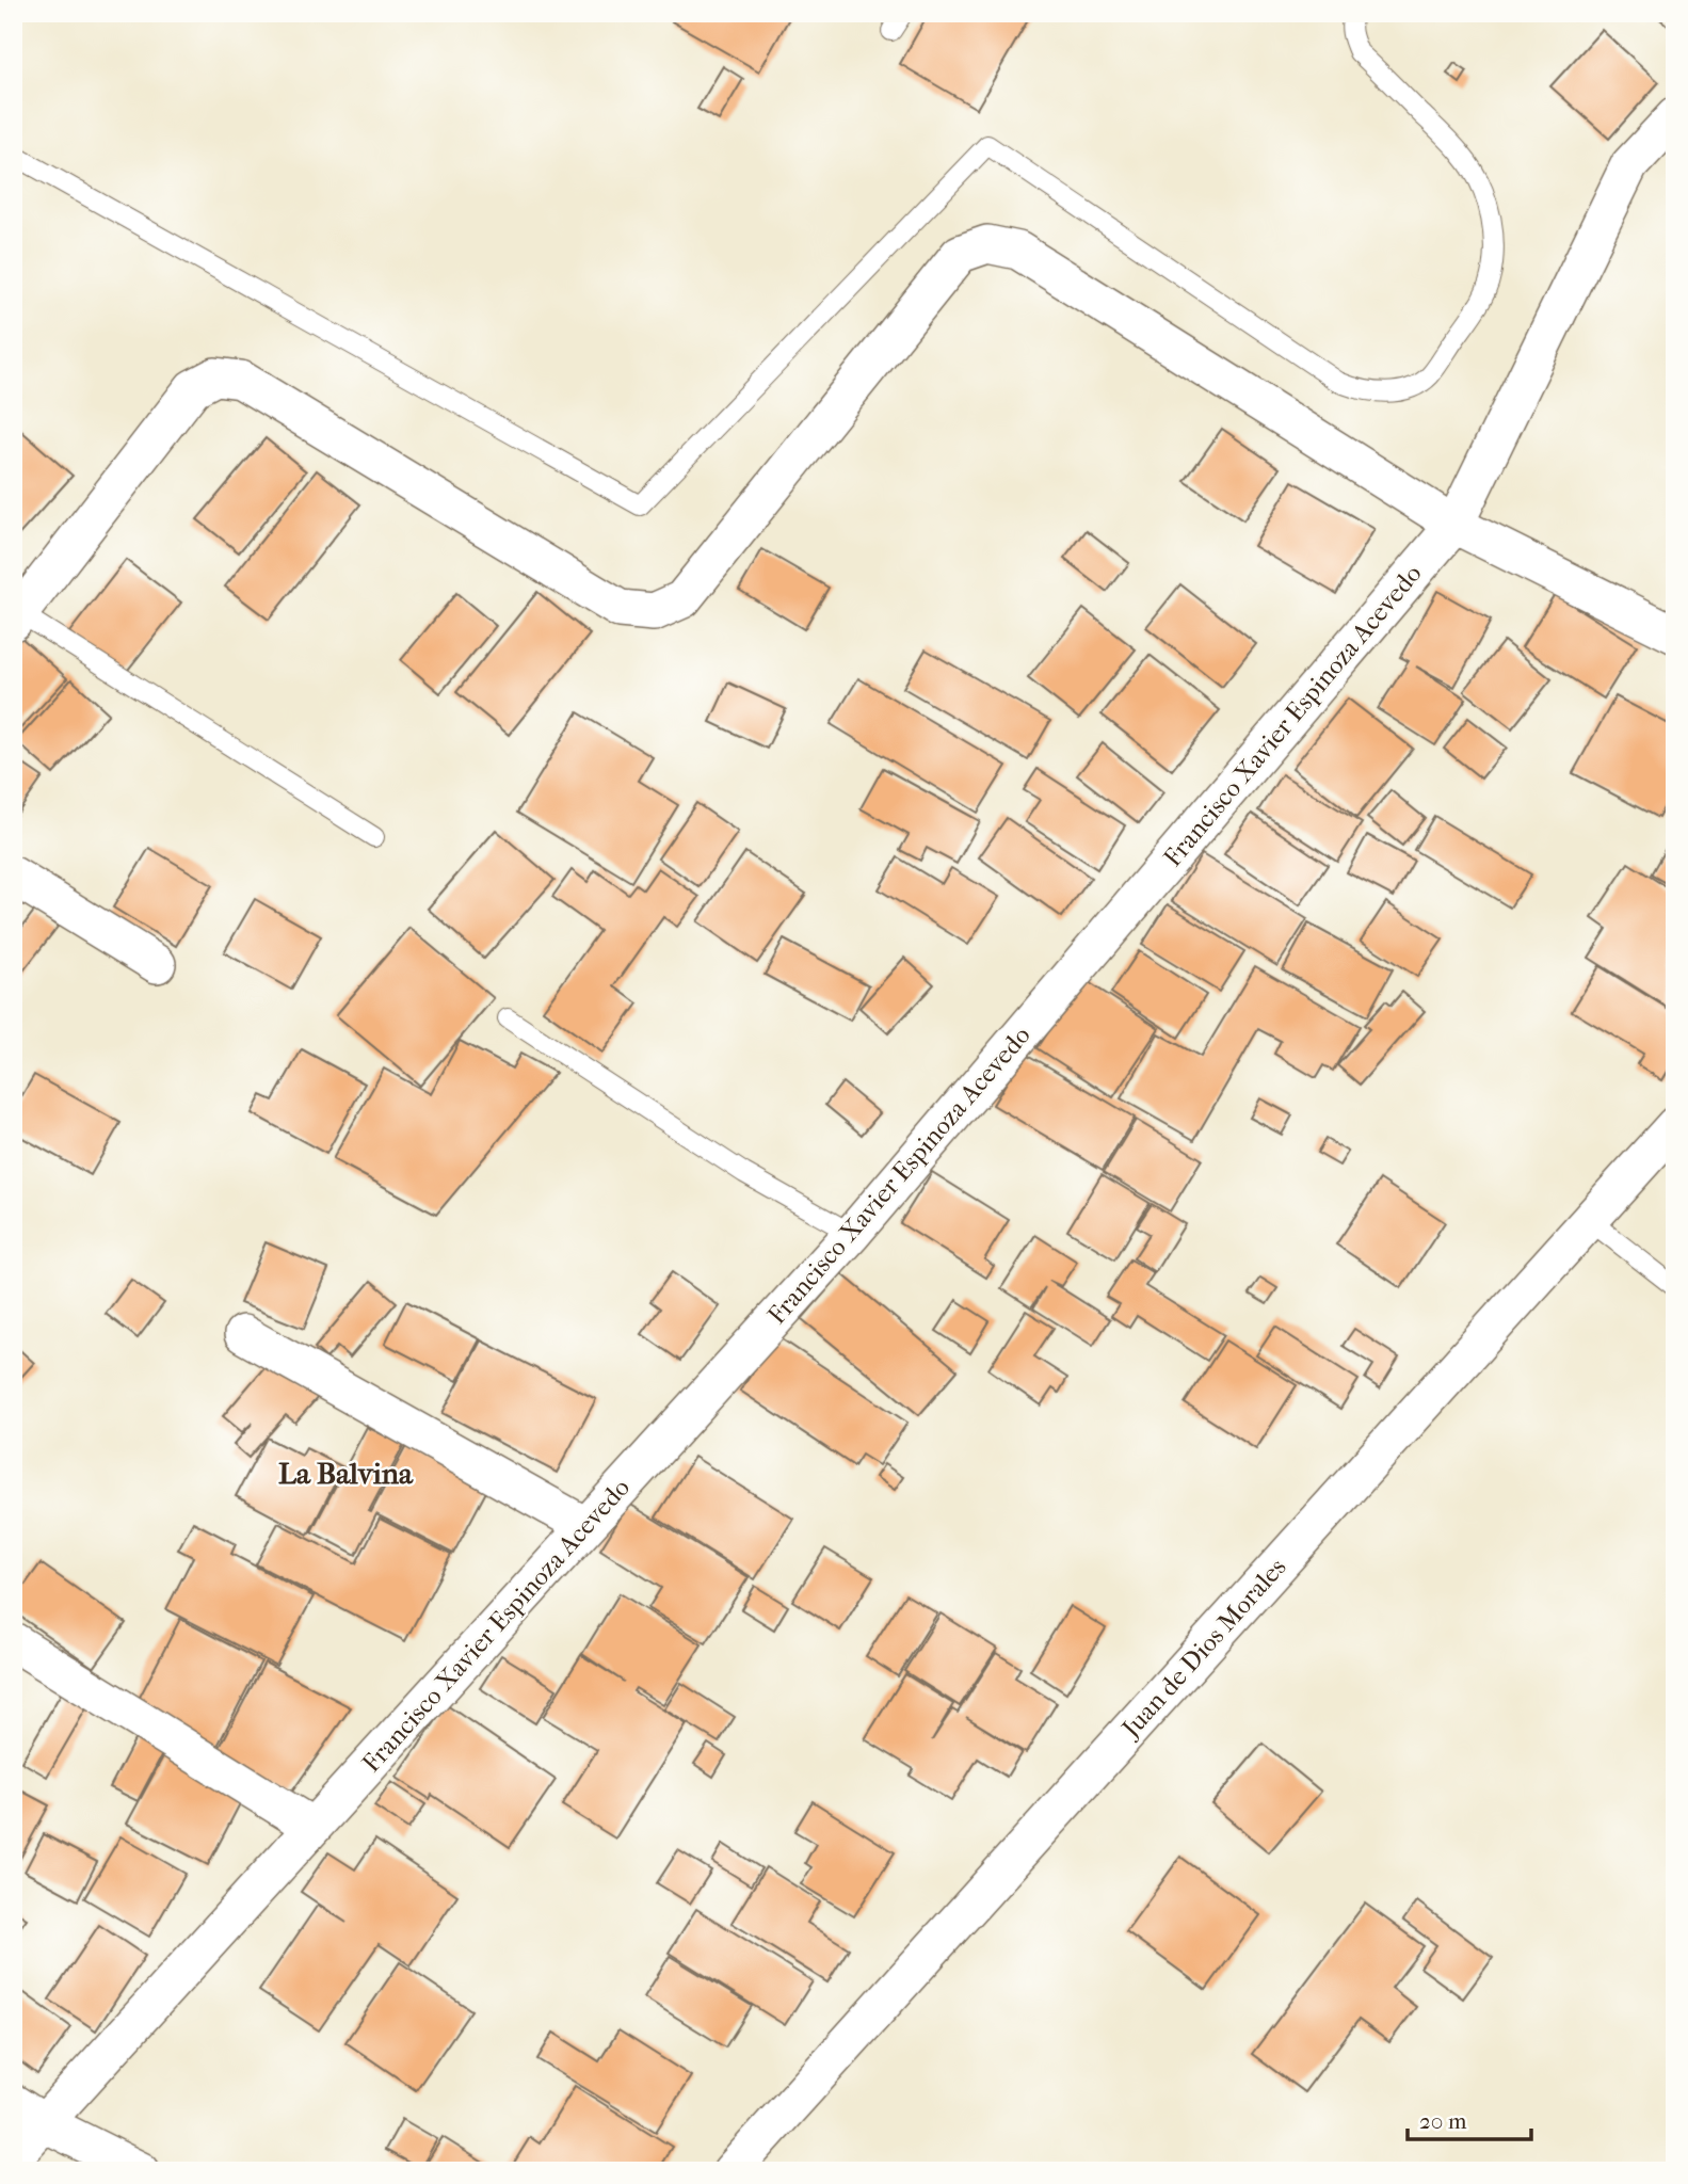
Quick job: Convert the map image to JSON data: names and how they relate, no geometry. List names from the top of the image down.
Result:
{
  "streets": {
    "street": ["Francisco Xavier Espinoza Acevedo", "Juan de Dios Morales"]
  },
  "districts": ["La Balvina"],
  "scale_bar": "20 m"
}
